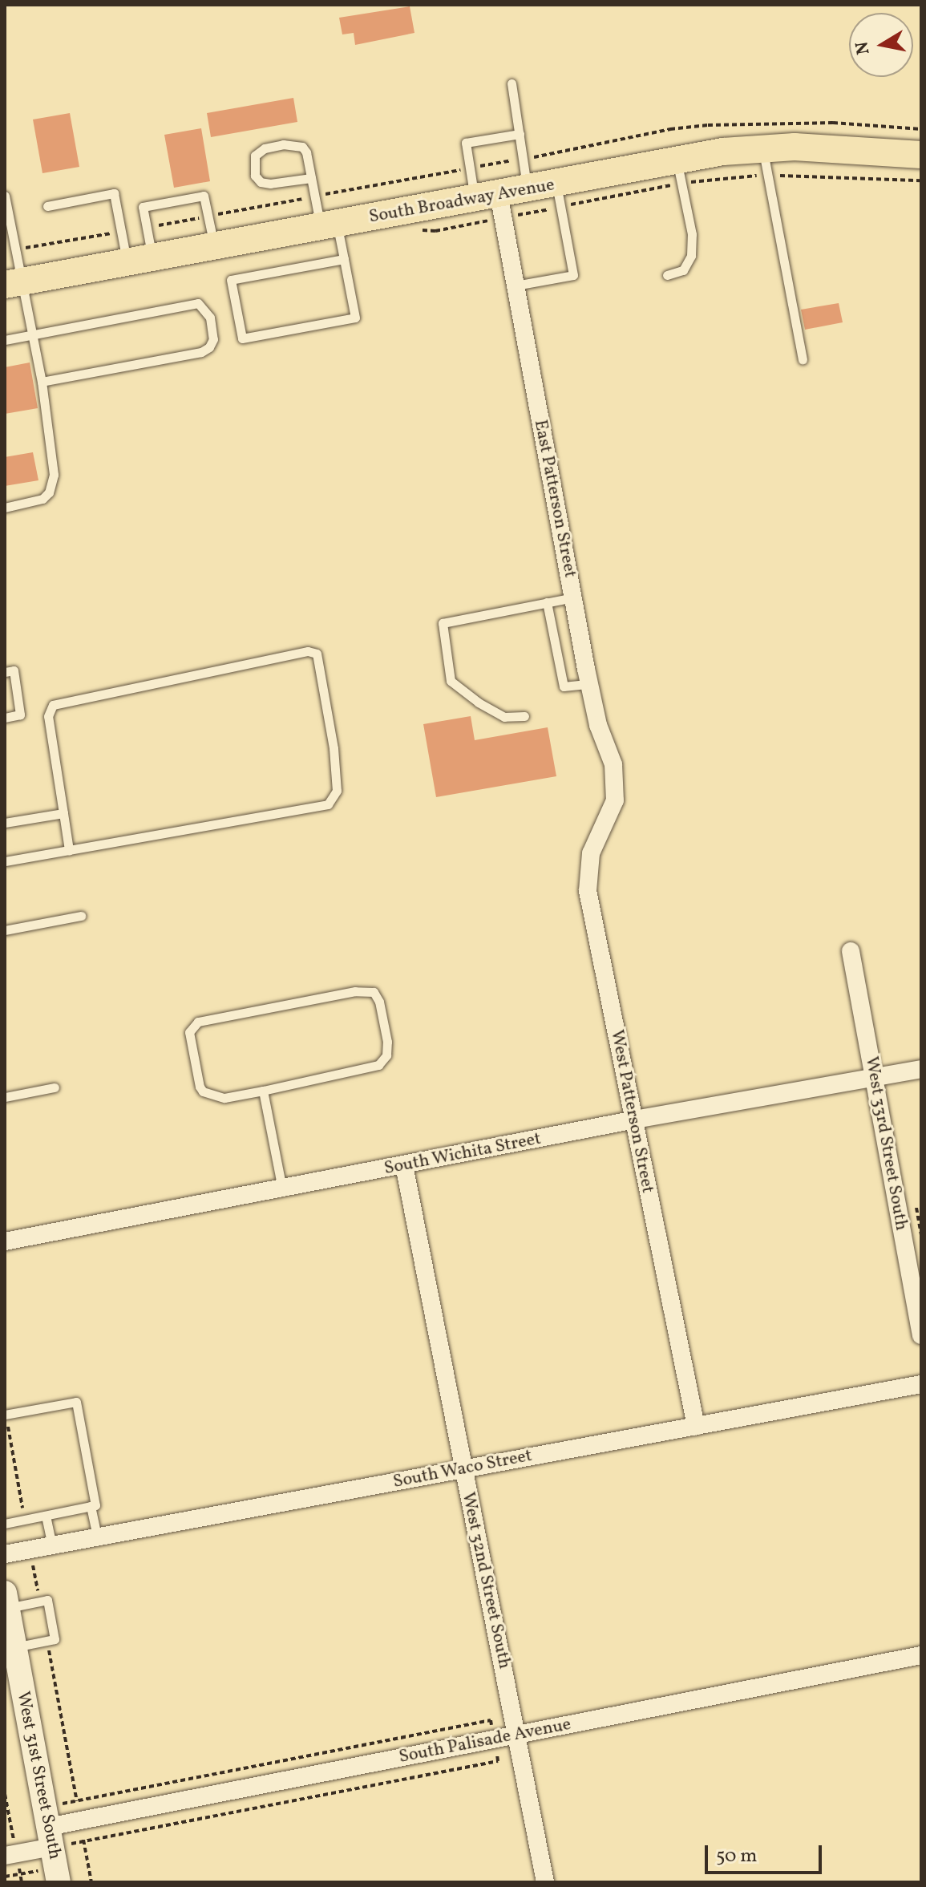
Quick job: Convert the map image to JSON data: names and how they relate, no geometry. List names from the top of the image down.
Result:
{
  "streets": {
    "main road": ["South Broadway Avenue"],
    "street": [
      "East Patterson Street",
      "West Patterson Street",
      "West 33rd Street South",
      "South Wichita Street",
      "South Waco Street",
      "West 32nd Street South",
      "South Palisade Avenue",
      "West 31st Street South"
    ]
  },
  "crossings": [
    ["South Broadway Avenue", "East Patterson Street"],
    ["East Patterson Street", "West Patterson Street"],
    ["West Patterson Street", "South Wichita Street"],
    ["West Patterson Street", "South Waco Street"],
    ["West 33rd Street South", "South Wichita Street"],
    ["South Wichita Street", "West 32nd Street South"],
    ["South Waco Street", "West 32nd Street South"],
    ["West 32nd Street South", "South Palisade Avenue"],
    ["South Palisade Avenue", "West 31st Street South"]
  ],
  "scale_bar": "50 m",
  "north": "left"
}
